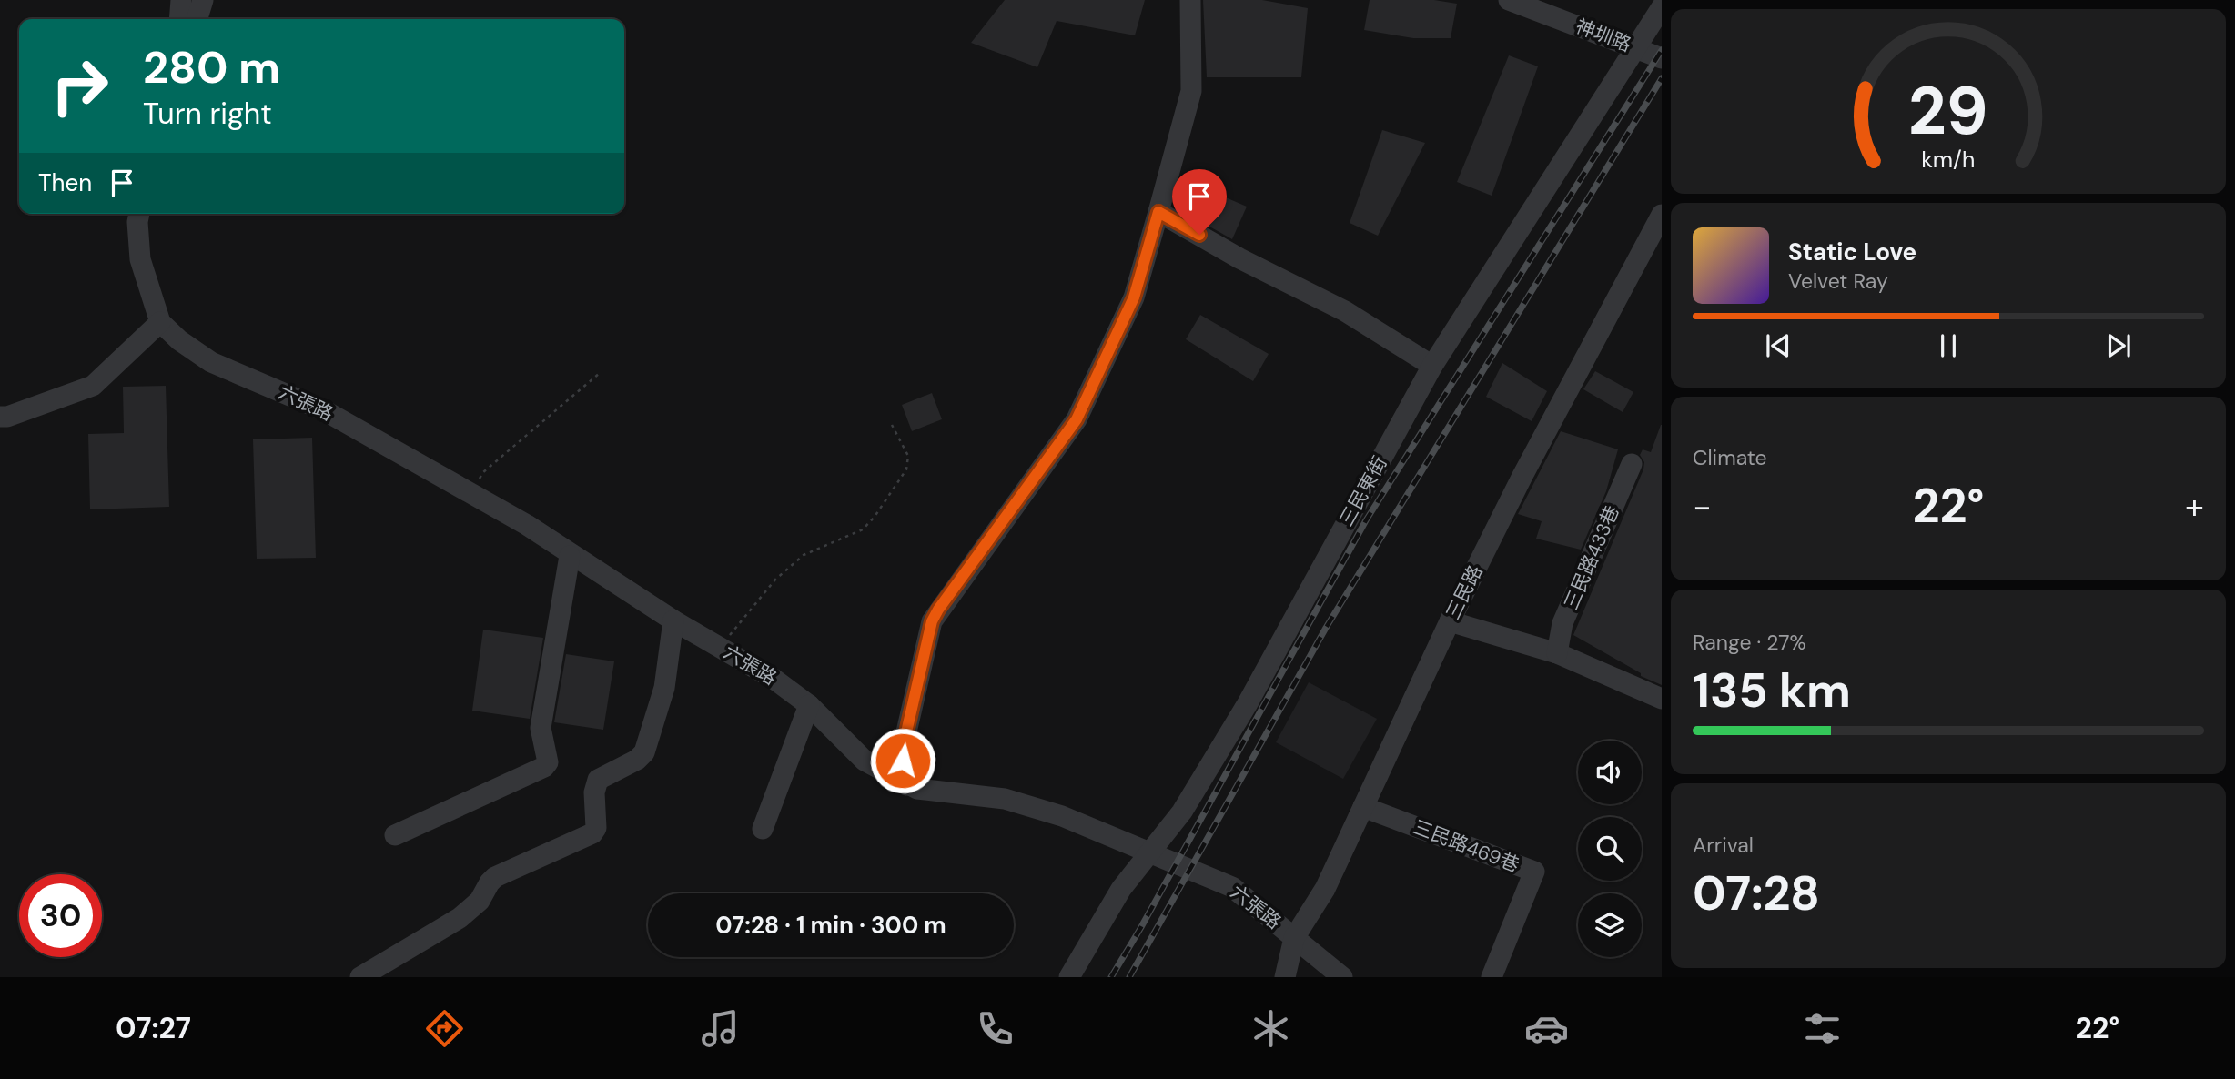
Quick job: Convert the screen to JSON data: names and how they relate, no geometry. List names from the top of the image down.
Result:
{
  "streets": {
    "street": [
      "神圳路",
      "六張路",
      "三民東街",
      "三民路433巷",
      "三民路",
      "三民路469巷"
    ]
  },
  "crossings": [
    ["神圳路", "三民東街"],
    ["六張路", "三民東街"],
    ["六張路", "三民路"],
    ["三民路", "三民路469巷"]
  ],
  "page": {
    "turn": ["280 m", "Turn right"],
    "then": "Then",
    "song": ["Static Love", "Velvet Ray"],
    "tile": [
      "Climate",
      ["Range · 27%", "135 km"],
      ["Arrival", "07:28"]
    ],
    "heat": ["−", "22°", "+"],
    "limit": "30",
    "trip": "07:28 · 1 min · 300 m",
    "tabs": ["07:27", "22°"],
    "gauge": ["29", "km/h"]
  }
}
